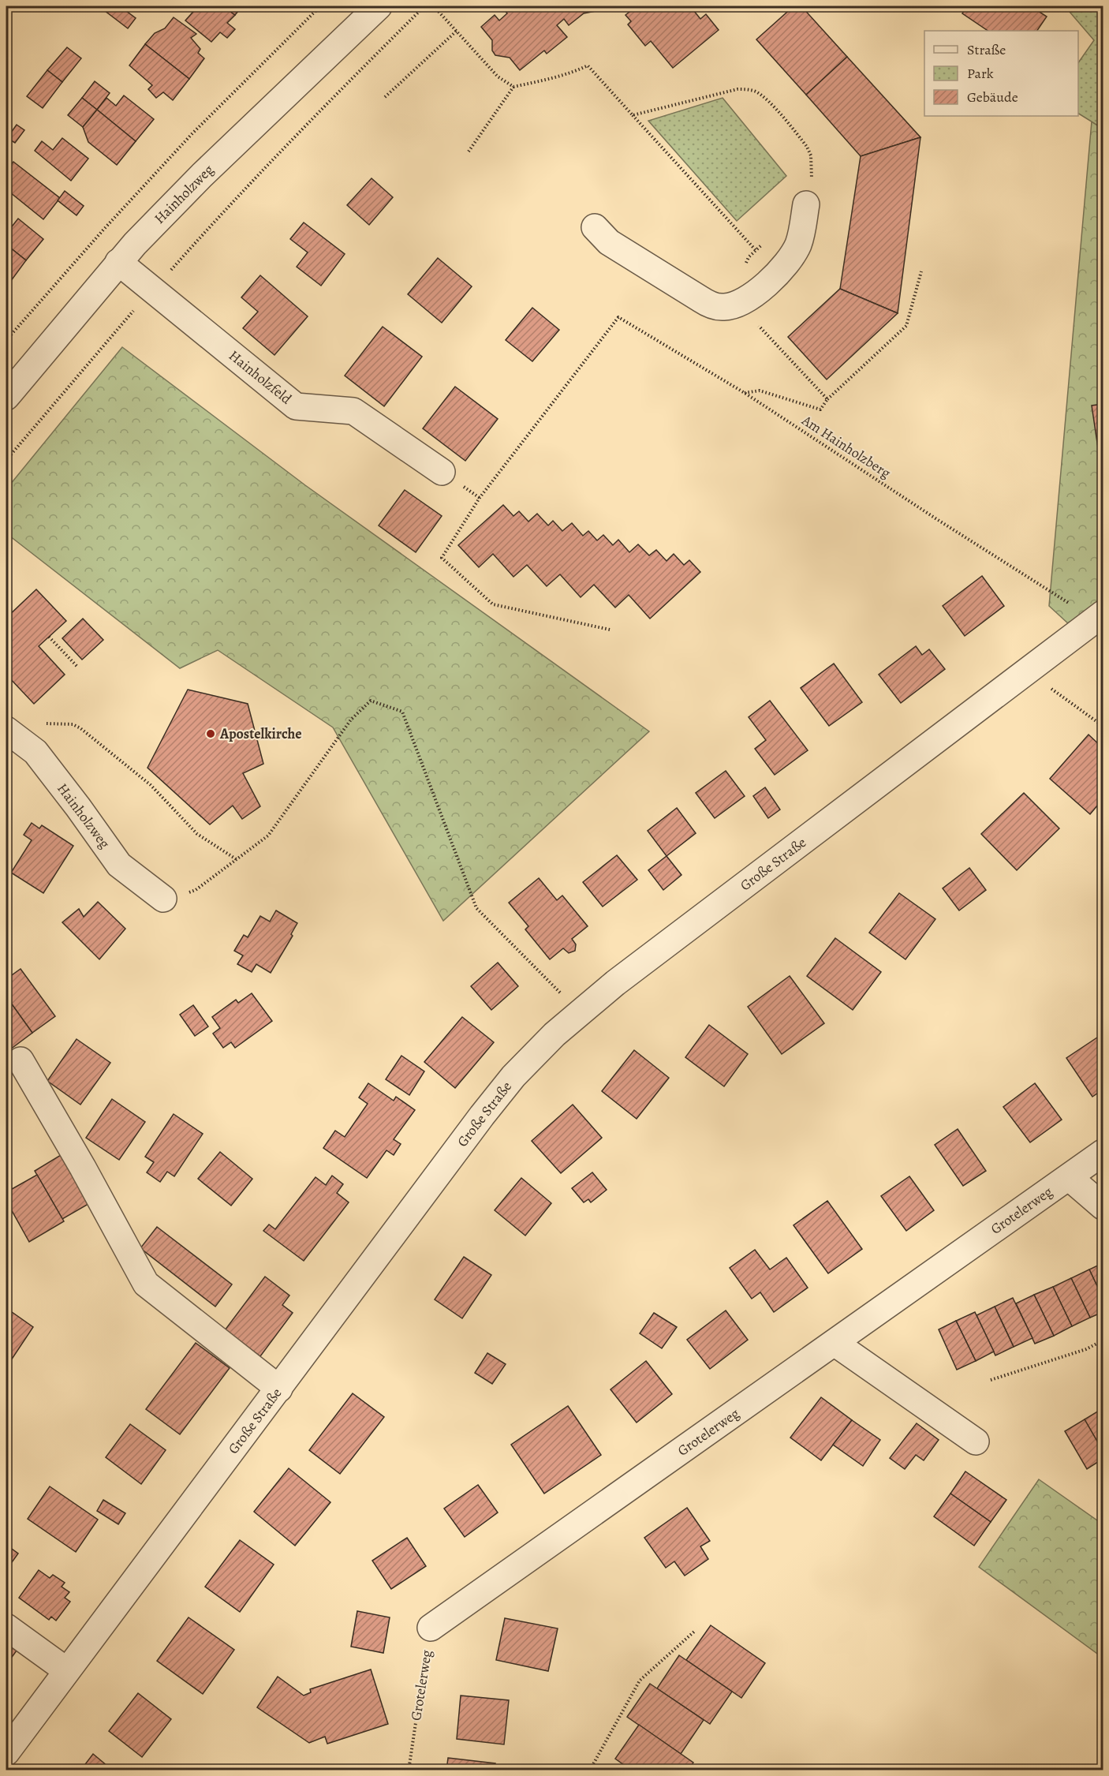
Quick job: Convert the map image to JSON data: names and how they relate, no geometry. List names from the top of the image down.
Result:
{
  "streets": {
    "street": [
      "Hainholzweg",
      "Hainholzfeld",
      "Große Straße",
      "Grotelerweg"
    ],
    "path": ["Am Hainholzberg"]
  },
  "crossings": [
    ["Hainholzweg", "Hainholzfeld"]
  ],
  "places": ["Apostelkirche"],
  "legend": ["Straße", "Park", "Gebäude"]
}
